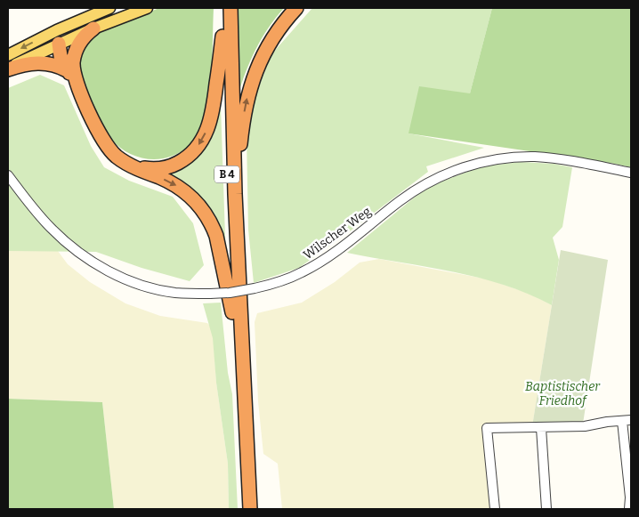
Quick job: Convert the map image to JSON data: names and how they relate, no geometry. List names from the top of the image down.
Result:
{
  "streets": {
    "highway": ["B 4"],
    "street": ["Wilscher Weg"]
  },
  "parks": ["Baptistischer Friedhof"]
}
